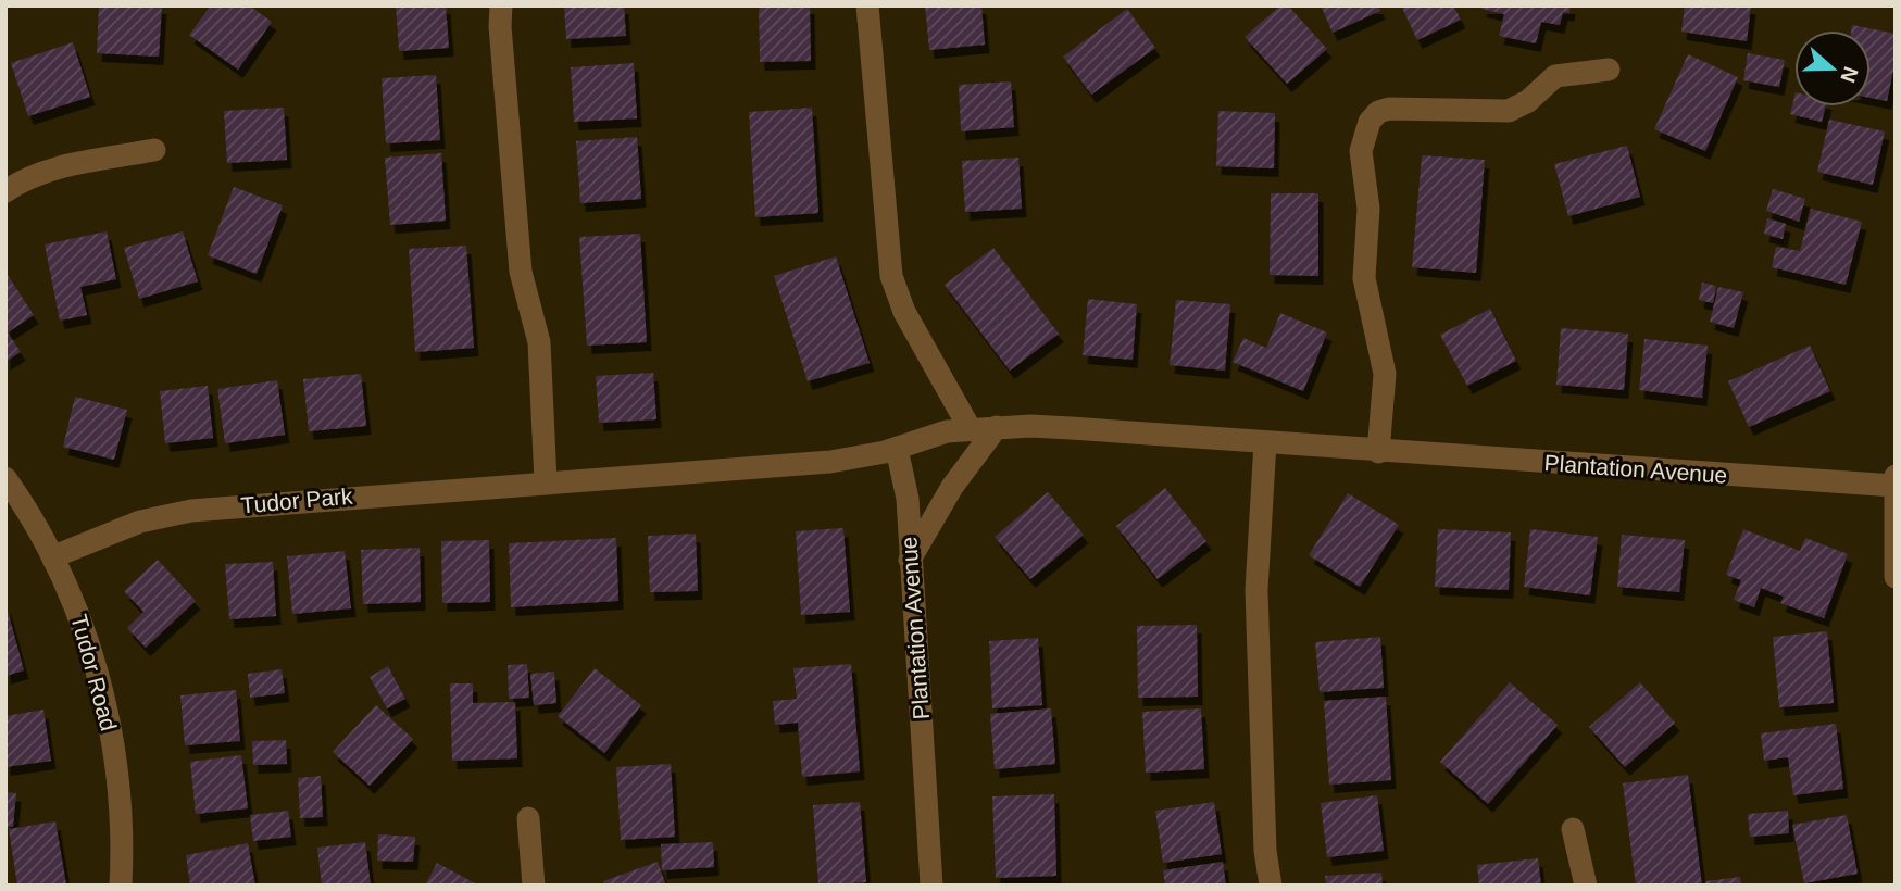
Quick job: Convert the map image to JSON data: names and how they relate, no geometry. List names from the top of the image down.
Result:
{
  "streets": {
    "street": ["Plantation Avenue", "Tudor Park", "Tudor Road"]
  },
  "crossings": [
    ["Plantation Avenue", "Tudor Park"],
    ["Tudor Park", "Tudor Road"]
  ],
  "north": "right"
}
